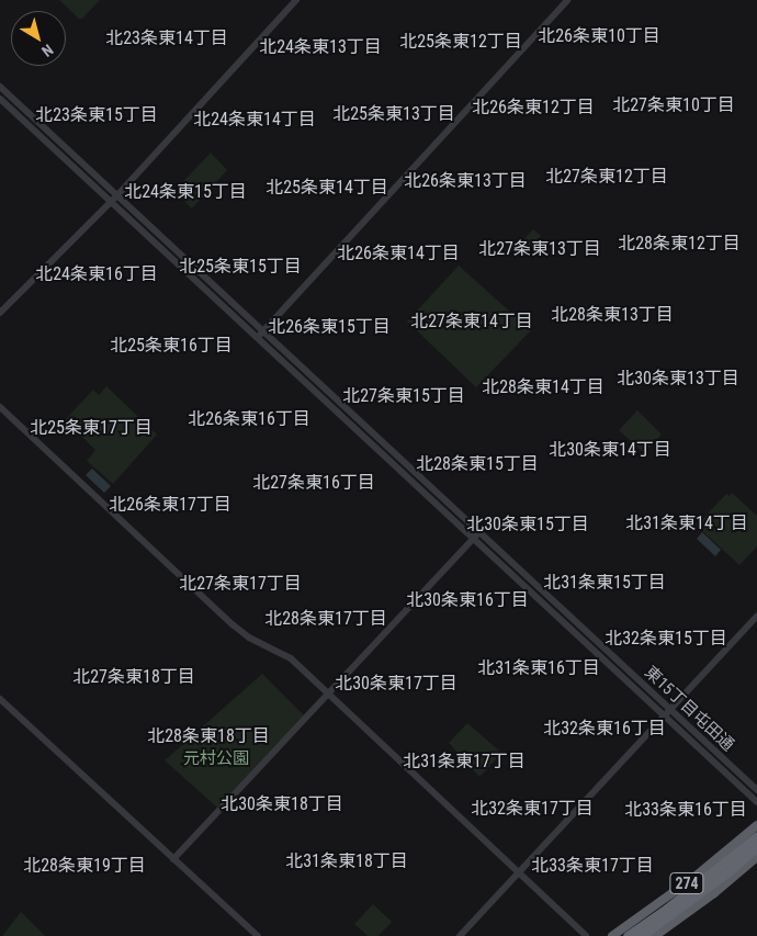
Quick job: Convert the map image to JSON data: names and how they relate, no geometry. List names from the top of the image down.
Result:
{
  "streets": {
    "highway": ["274"],
    "street": ["東15丁目屯田通"]
  },
  "districts": [
    "北26条東10丁目",
    "北23条東14丁目",
    "北25条東12丁目",
    "北24条東13丁目",
    "北27条東10丁目",
    "北26条東12丁目",
    "北25条東13丁目",
    "北23条東15丁目",
    "北24条東14丁目",
    "北27条東12丁目",
    "北26条東13丁目",
    "北25条東14丁目",
    "北24条東15丁目",
    "北28条東12丁目",
    "北27条東13丁目",
    "北26条東14丁目",
    "北25条東15丁目",
    "北24条東16丁目",
    "北28条東13丁目",
    "北27条東14丁目",
    "北26条東15丁目",
    "北25条東16丁目",
    "北30条東13丁目",
    "北28条東14丁目",
    "北27条東15丁目",
    "北26条東16丁目",
    "北25条東17丁目",
    "北30条東14丁目",
    "北28条東15丁目",
    "北27条東16丁目",
    "北26条東17丁目",
    "北31条東14丁目",
    "北30条東15丁目",
    "北31条東15丁目",
    "北27条東17丁目",
    "北30条東16丁目",
    "北28条東17丁目",
    "北32条東15丁目",
    "北31条東16丁目",
    "北27条東18丁目",
    "北30条東17丁目",
    "北32条東16丁目",
    "北28条東18丁目",
    "北31条東17丁目",
    "北30条東18丁目",
    "北32条東17丁目",
    "北33条東16丁目",
    "北31条東18丁目",
    "北28条東19丁目",
    "北33条東17丁目"
  ],
  "parks": ["元村公園"],
  "north": "bottom right"
}
